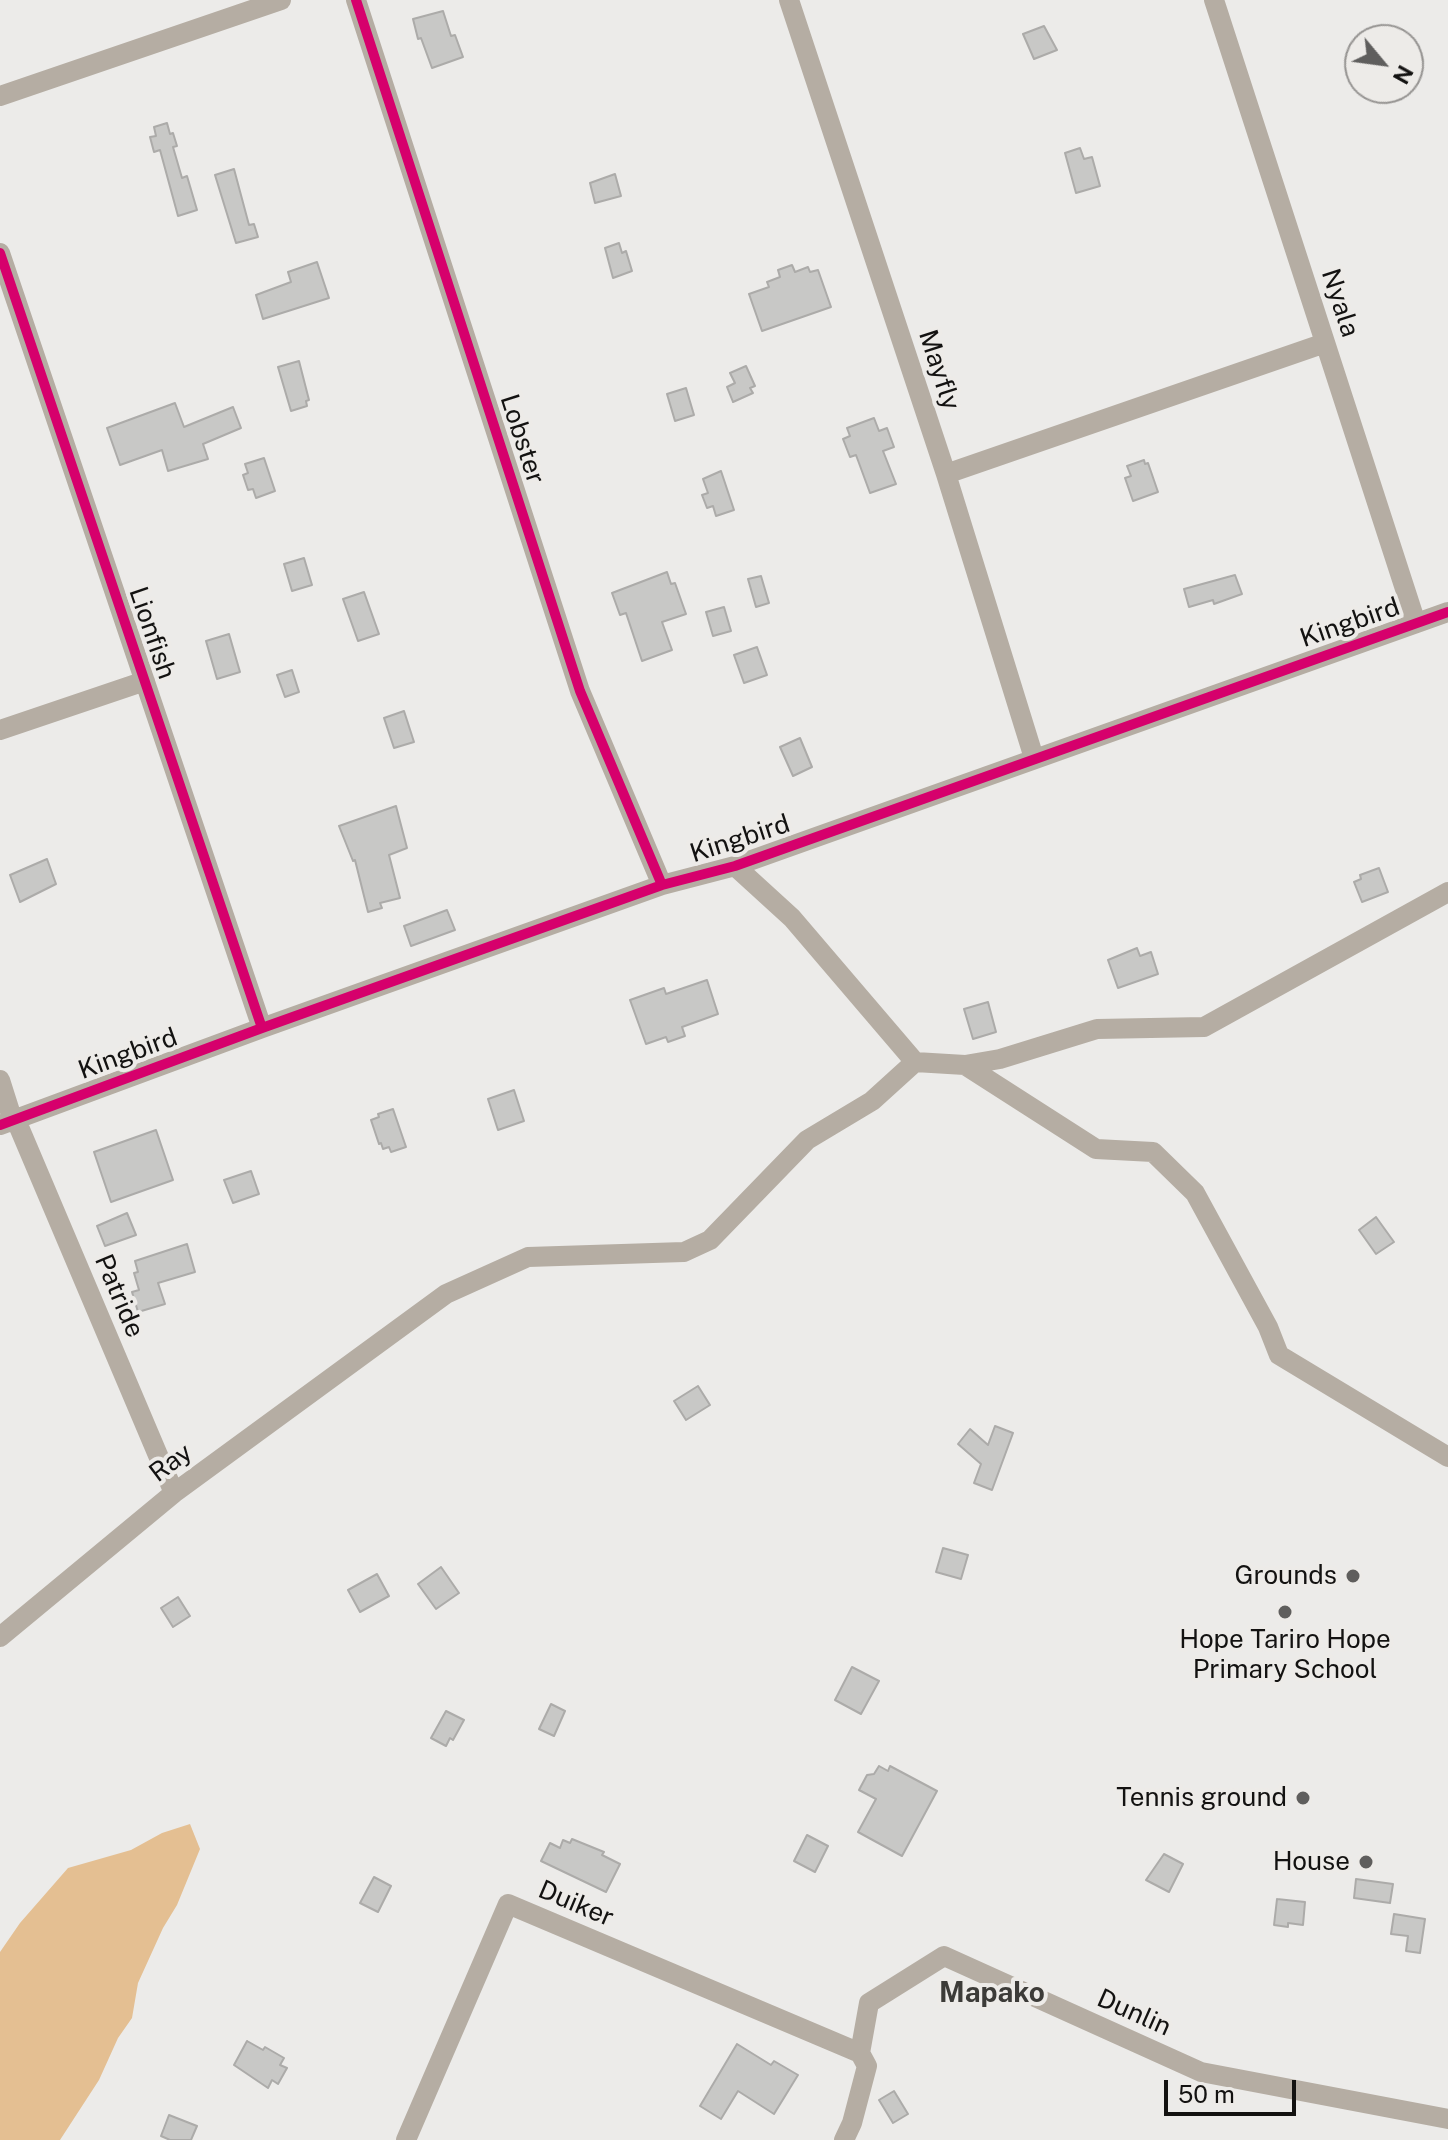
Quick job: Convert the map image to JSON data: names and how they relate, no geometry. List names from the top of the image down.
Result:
{
  "streets": {
    "street": [
      "Nyala",
      "Mayfly",
      "Lobster",
      "Kingbird",
      "Lionfish",
      "Patride",
      "Ray",
      "Duiker",
      "Dunlin"
    ]
  },
  "crossings": [
    ["Nyala", "Kingbird"],
    ["Mayfly", "Kingbird"],
    ["Lobster", "Kingbird"],
    ["Kingbird", "Lionfish"],
    ["Kingbird", "Patride"],
    ["Patride", "Ray"],
    ["Duiker", "Dunlin"]
  ],
  "districts": ["Mapako"],
  "places": [
    "Grounds",
    "Hope Tariro Hope Primary School",
    "Tennis ground",
    "House"
  ],
  "scale_bar": "50 m",
  "north": "bottom right"
}
